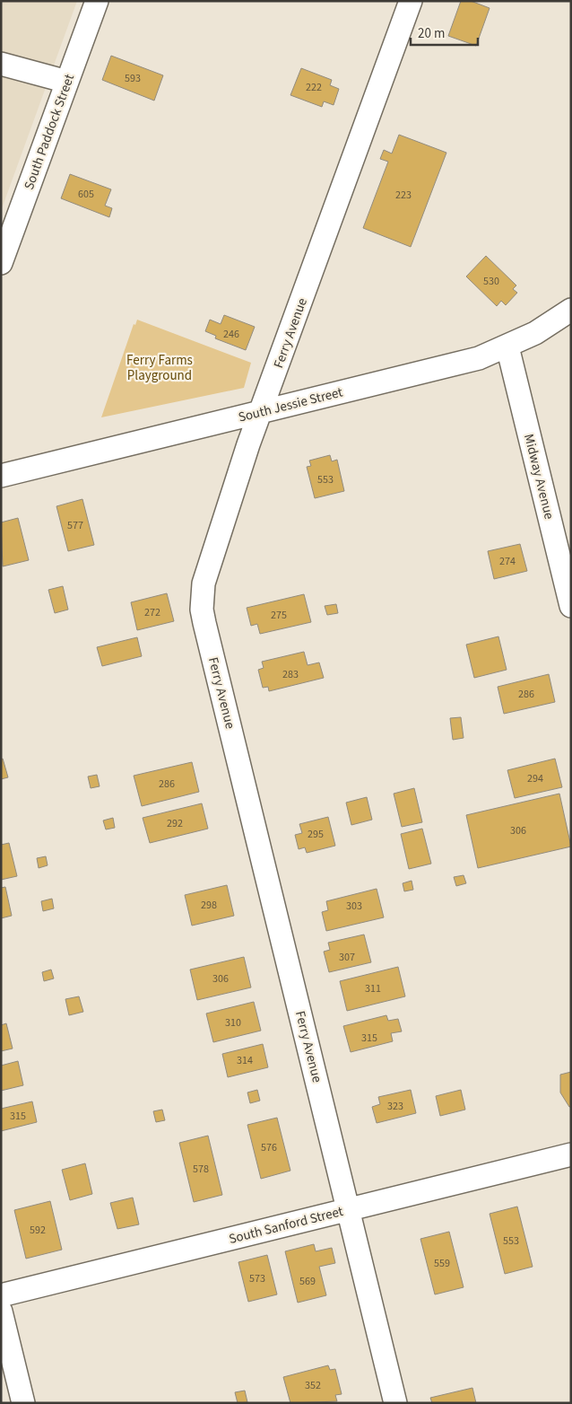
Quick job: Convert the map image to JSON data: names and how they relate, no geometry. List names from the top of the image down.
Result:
{
  "streets": {
    "street": [
      "South Paddock Street",
      "Ferry Avenue",
      "South Jessie Street",
      "Midway Avenue",
      "South Sanford Street"
    ]
  },
  "crossings": [
    ["Ferry Avenue", "South Jessie Street"],
    ["Ferry Avenue", "South Sanford Street"],
    ["South Jessie Street", "Midway Avenue"]
  ],
  "parks": ["Ferry Farms Playground"],
  "house_numbers": [
    "593",
    "222",
    "605",
    "223",
    "530",
    "246",
    "553",
    "577",
    "274",
    "272",
    "275",
    "283",
    "286",
    "294",
    "286",
    "292",
    "306",
    "295",
    "298",
    "303",
    "307",
    "306",
    "311",
    "310",
    "315",
    "314",
    "323",
    "315",
    "576",
    "578",
    "592",
    "553",
    "559",
    "573",
    "569",
    "352"
  ],
  "scale_bar": "20 m"
}
